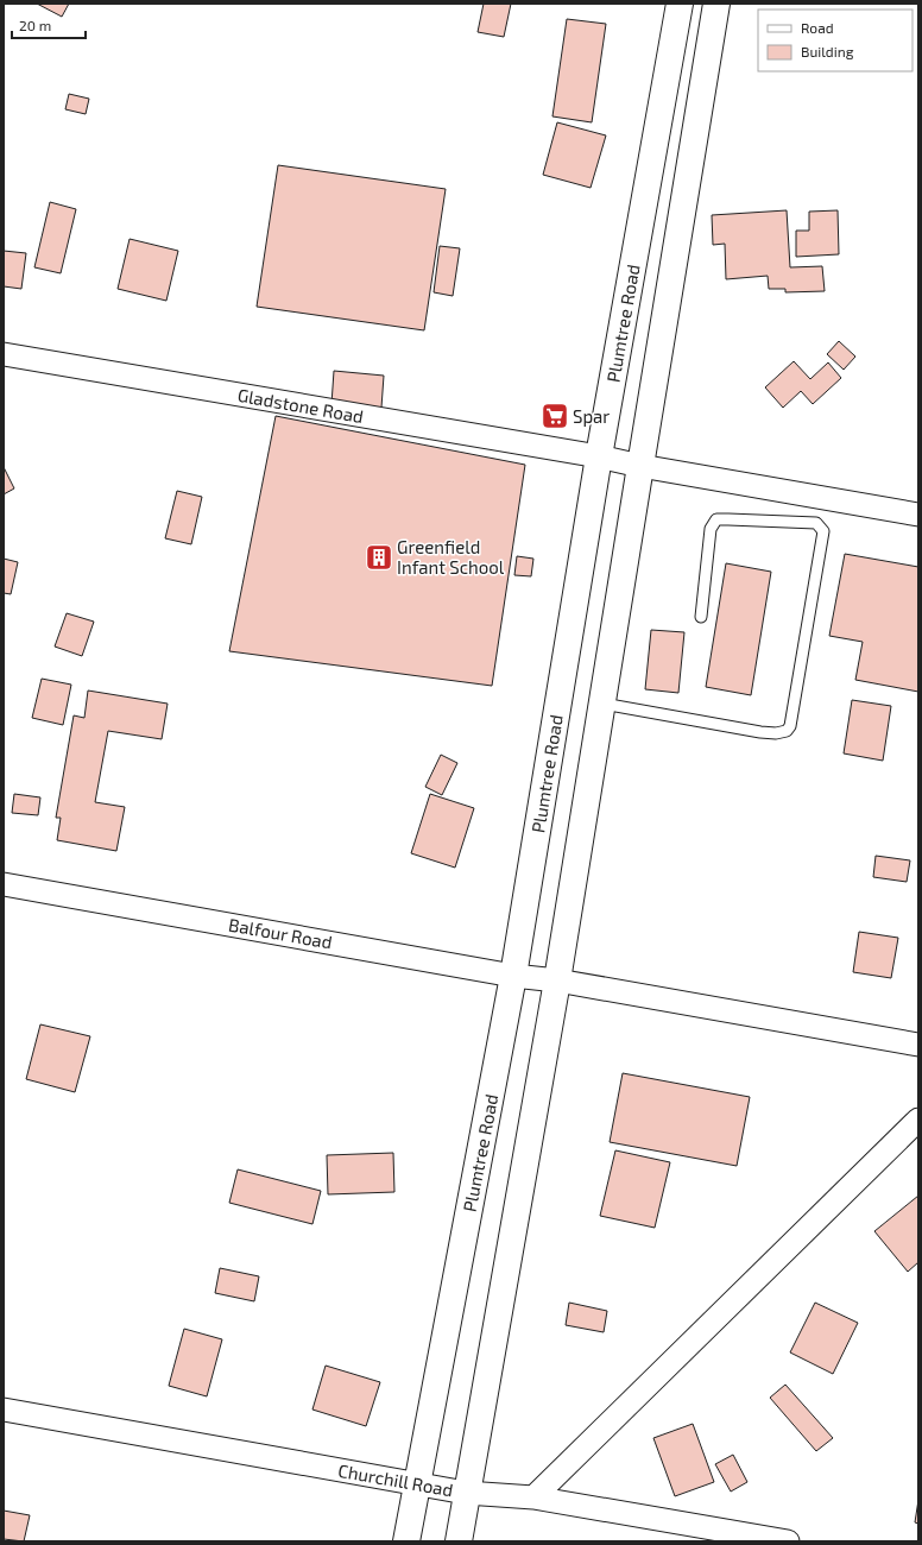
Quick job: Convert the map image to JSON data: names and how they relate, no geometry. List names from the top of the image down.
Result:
{
  "streets": {
    "highway": ["Plumtree Road"],
    "street": ["Gladstone Road", "Balfour Road", "Churchill Road"]
  },
  "crossings": [
    ["Plumtree Road", "Gladstone Road"],
    ["Plumtree Road", "Balfour Road"],
    ["Plumtree Road", "Churchill Road"]
  ],
  "places": {
    "supermarket": ["Spar"],
    "building": ["Greenfield Infant School"]
  },
  "legend": ["Road", "Building"],
  "scale_bar": "20 m"
}
